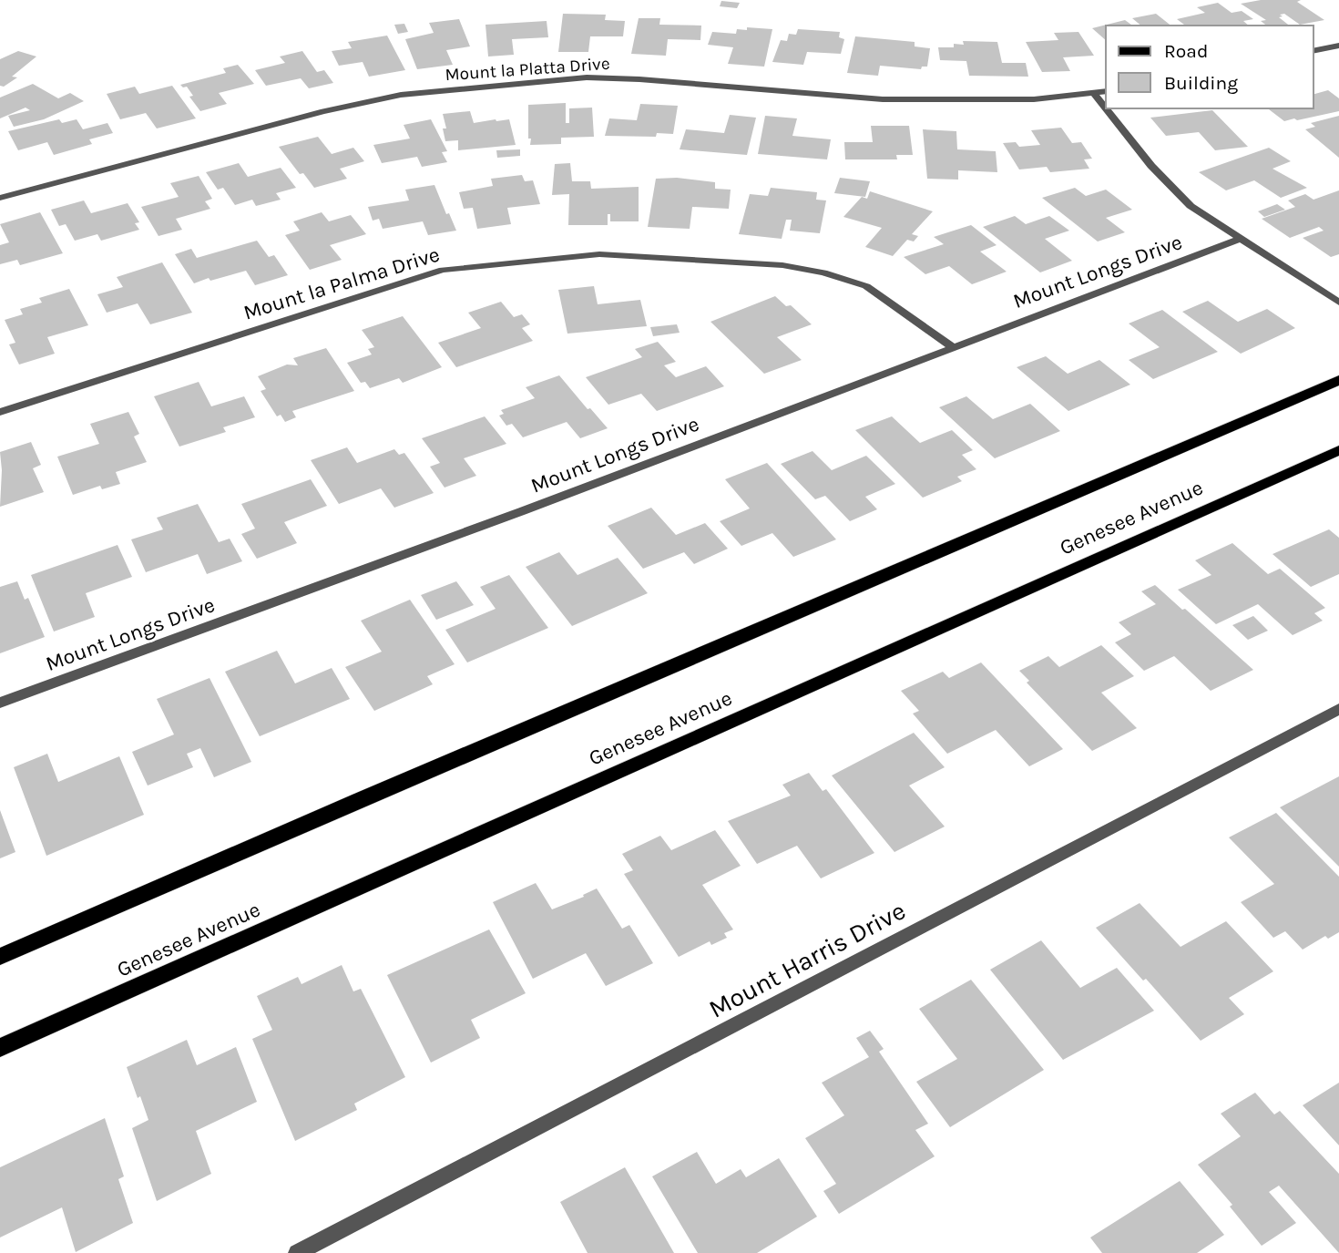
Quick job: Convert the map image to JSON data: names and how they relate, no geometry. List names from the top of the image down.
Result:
{
  "streets": {
    "main road": ["Genesee Avenue"],
    "street": [
      "Mount la Platta Drive",
      "Mount Longs Drive",
      "Mount la Palma Drive",
      "Mount Harris Drive"
    ]
  },
  "crossings": [
    ["Mount Longs Drive", "Mount la Palma Drive"]
  ],
  "legend": ["Road", "Building"]
}
